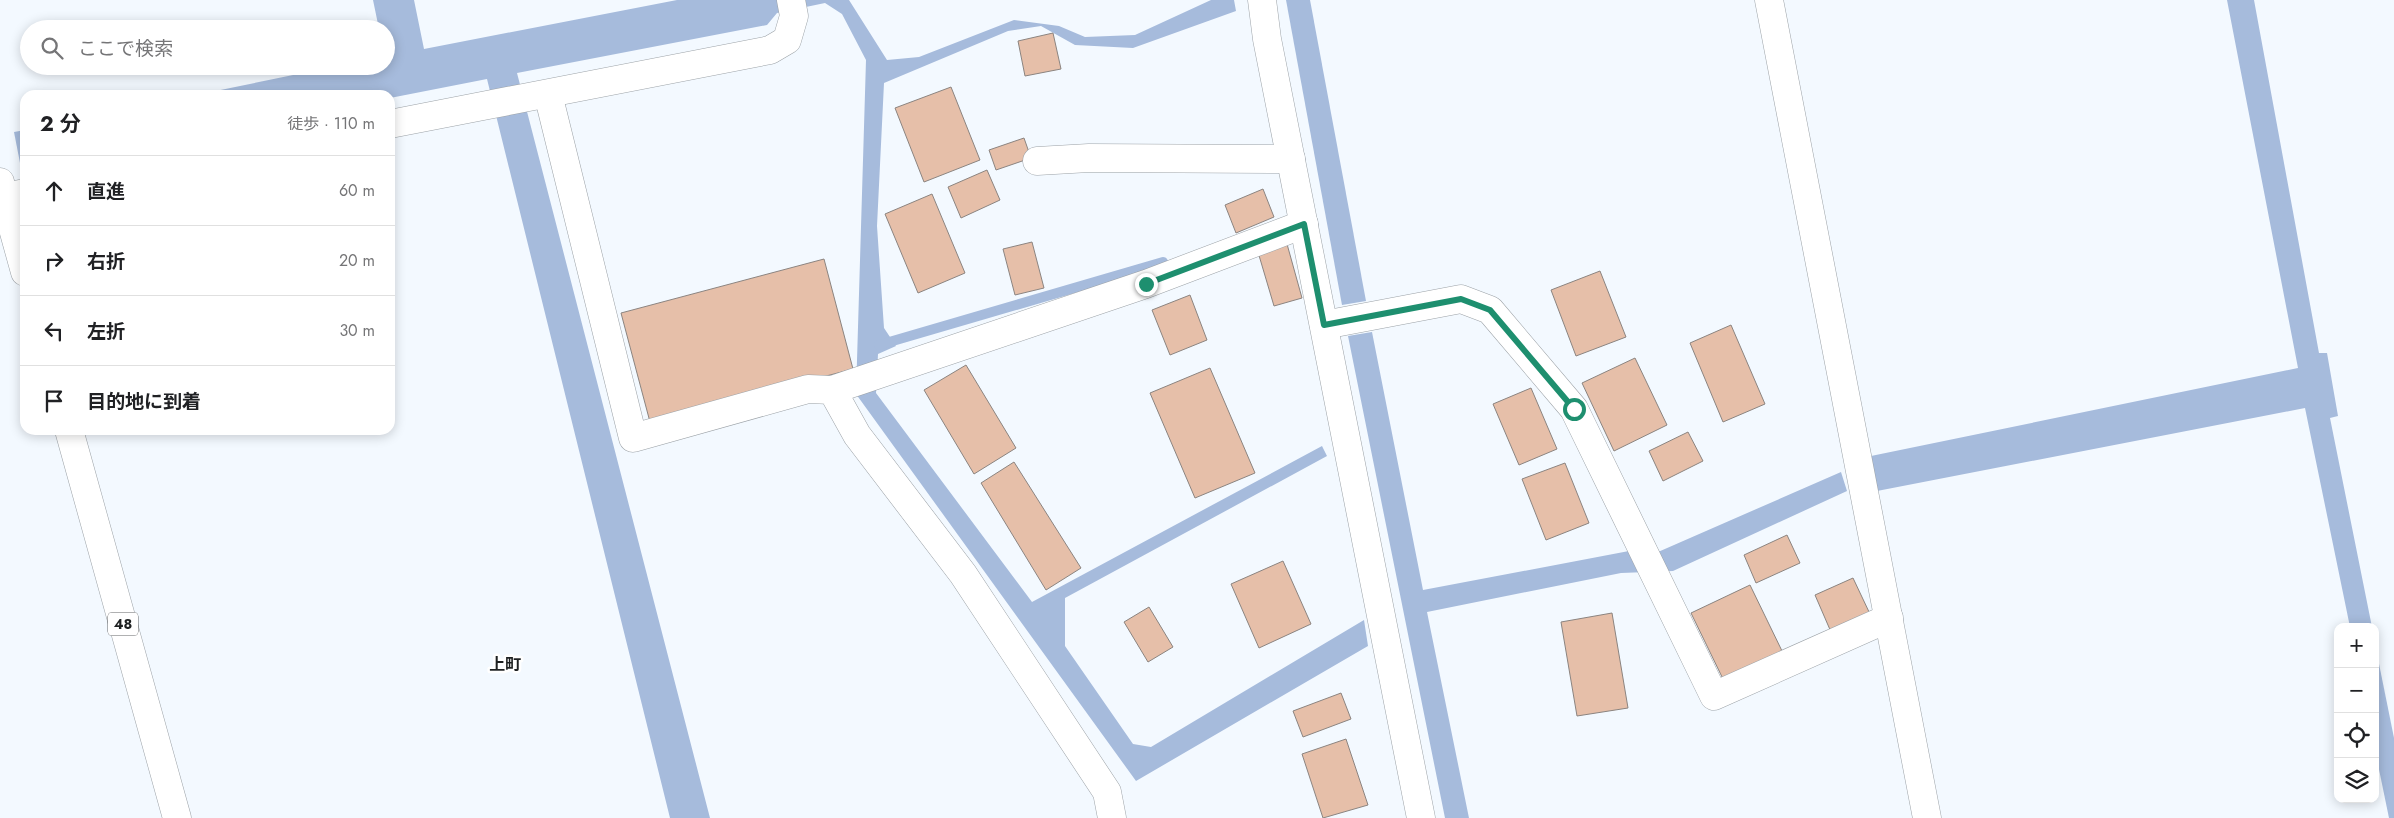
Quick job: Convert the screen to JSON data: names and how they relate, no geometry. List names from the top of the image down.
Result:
{
  "streets": {
    "street": ["48"]
  },
  "districts": ["上町"],
  "page": {
    "search": "ここで検索",
    "heading": ["2 分", "徒歩 · 110 m"],
    "list": [
      ["直進", "60 m"],
      ["右折", "20 m"],
      ["左折", "30 m"],
      "目的地に到着"
    ],
    "map_buttons": ["+", "−"]
  }
}
